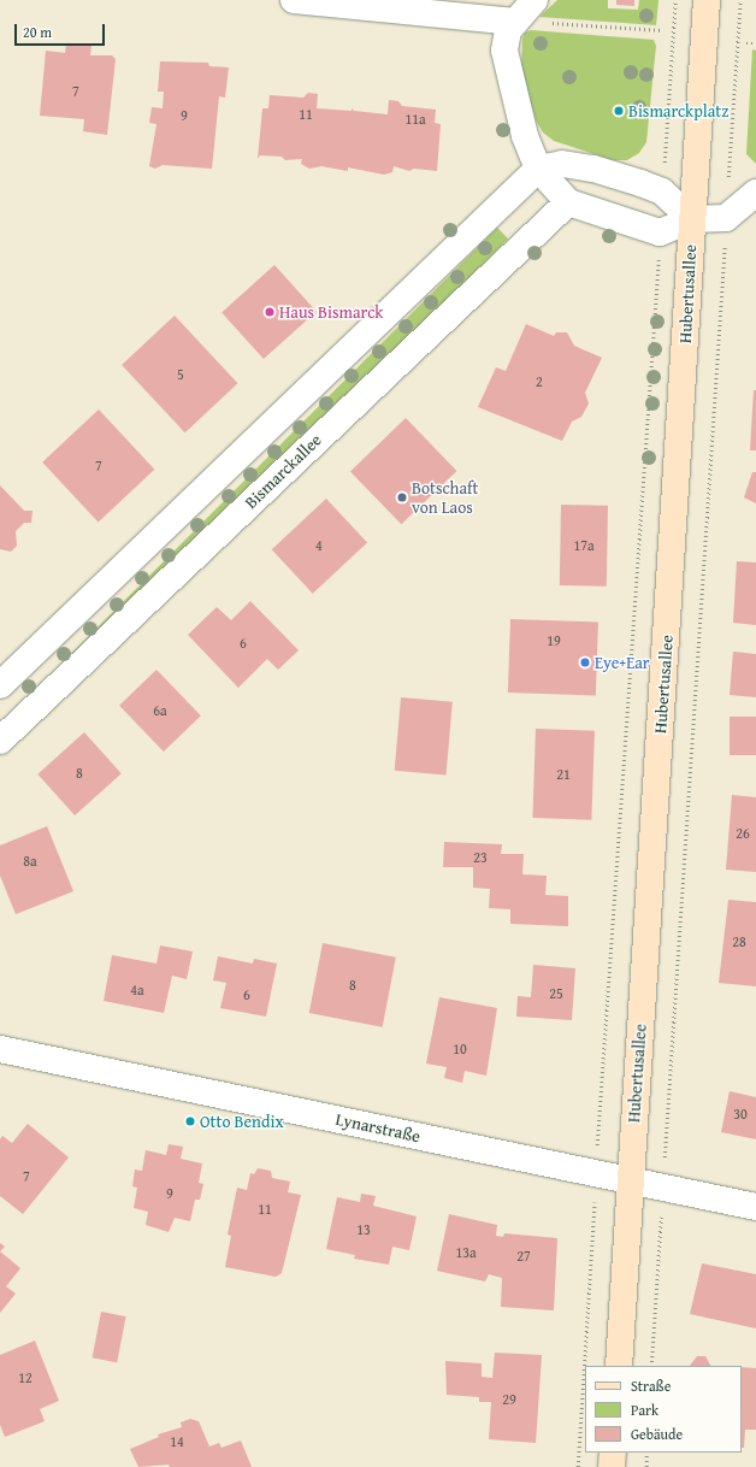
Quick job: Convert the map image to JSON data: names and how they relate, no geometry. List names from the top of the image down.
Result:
{
  "streets": {
    "main road": ["Hubertusallee"],
    "street": ["Bismarckallee", "Lynarstraße"]
  },
  "crossings": [
    ["Hubertusallee", "Lynarstraße"]
  ],
  "places": [
    "Bismarckplatz",
    "Haus Bismarck",
    "Botschaft von Laos",
    "Eye+Ear",
    "Otto Bendix"
  ],
  "house_numbers": [
    "7",
    "11",
    "9",
    "11a",
    "5",
    "2",
    "7",
    "4",
    "17a",
    "19",
    "6",
    "6a",
    "8",
    "21",
    "26",
    "23",
    "8a",
    "28",
    "8",
    "4a",
    "25",
    "6",
    "10",
    "30",
    "7",
    "9",
    "11",
    "13",
    "13a",
    "27",
    "12",
    "29",
    "14"
  ],
  "legend": ["Straße", "Park", "Gebäude"],
  "scale_bar": "20 m"
}
